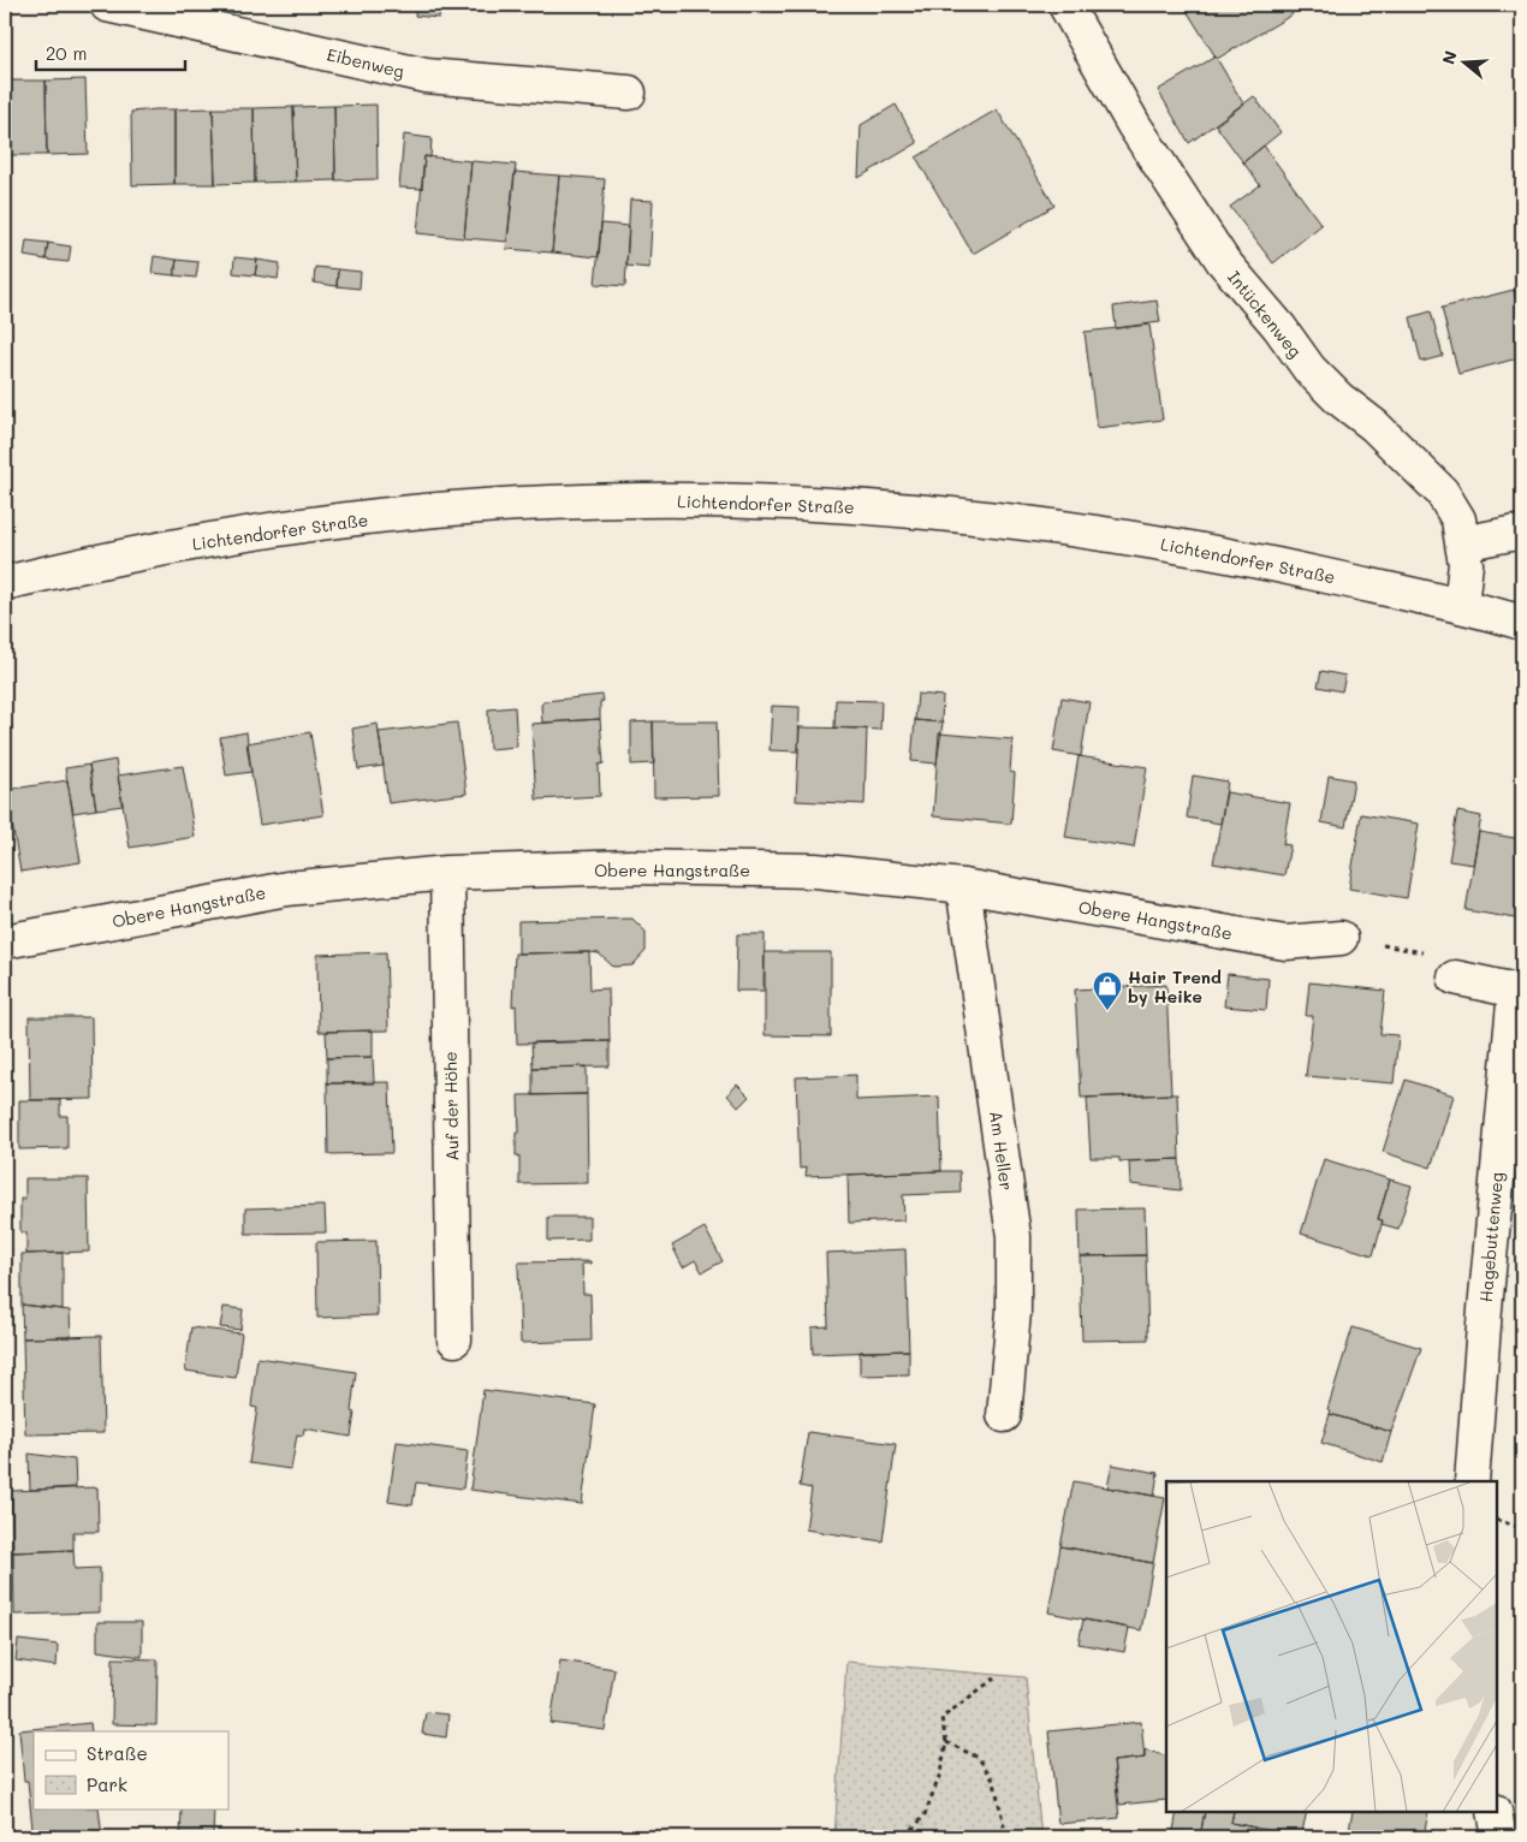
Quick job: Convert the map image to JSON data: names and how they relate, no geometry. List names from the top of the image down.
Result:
{
  "streets": {
    "street": [
      "Eibenweg",
      "Intückenweg",
      "Lichtendorfer Straße",
      "Obere Hangstraße",
      "Auf der Höhe",
      "Am Heller",
      "Hagebuttenweg"
    ]
  },
  "crossings": [
    ["Intückenweg", "Lichtendorfer Straße"],
    ["Obere Hangstraße", "Auf der Höhe"],
    ["Obere Hangstraße", "Am Heller"]
  ],
  "places": {
    "shop": ["Hair Trend by Heike"]
  },
  "legend": ["Straße", "Park"],
  "scale_bar": "20 m",
  "north": "left"
}
